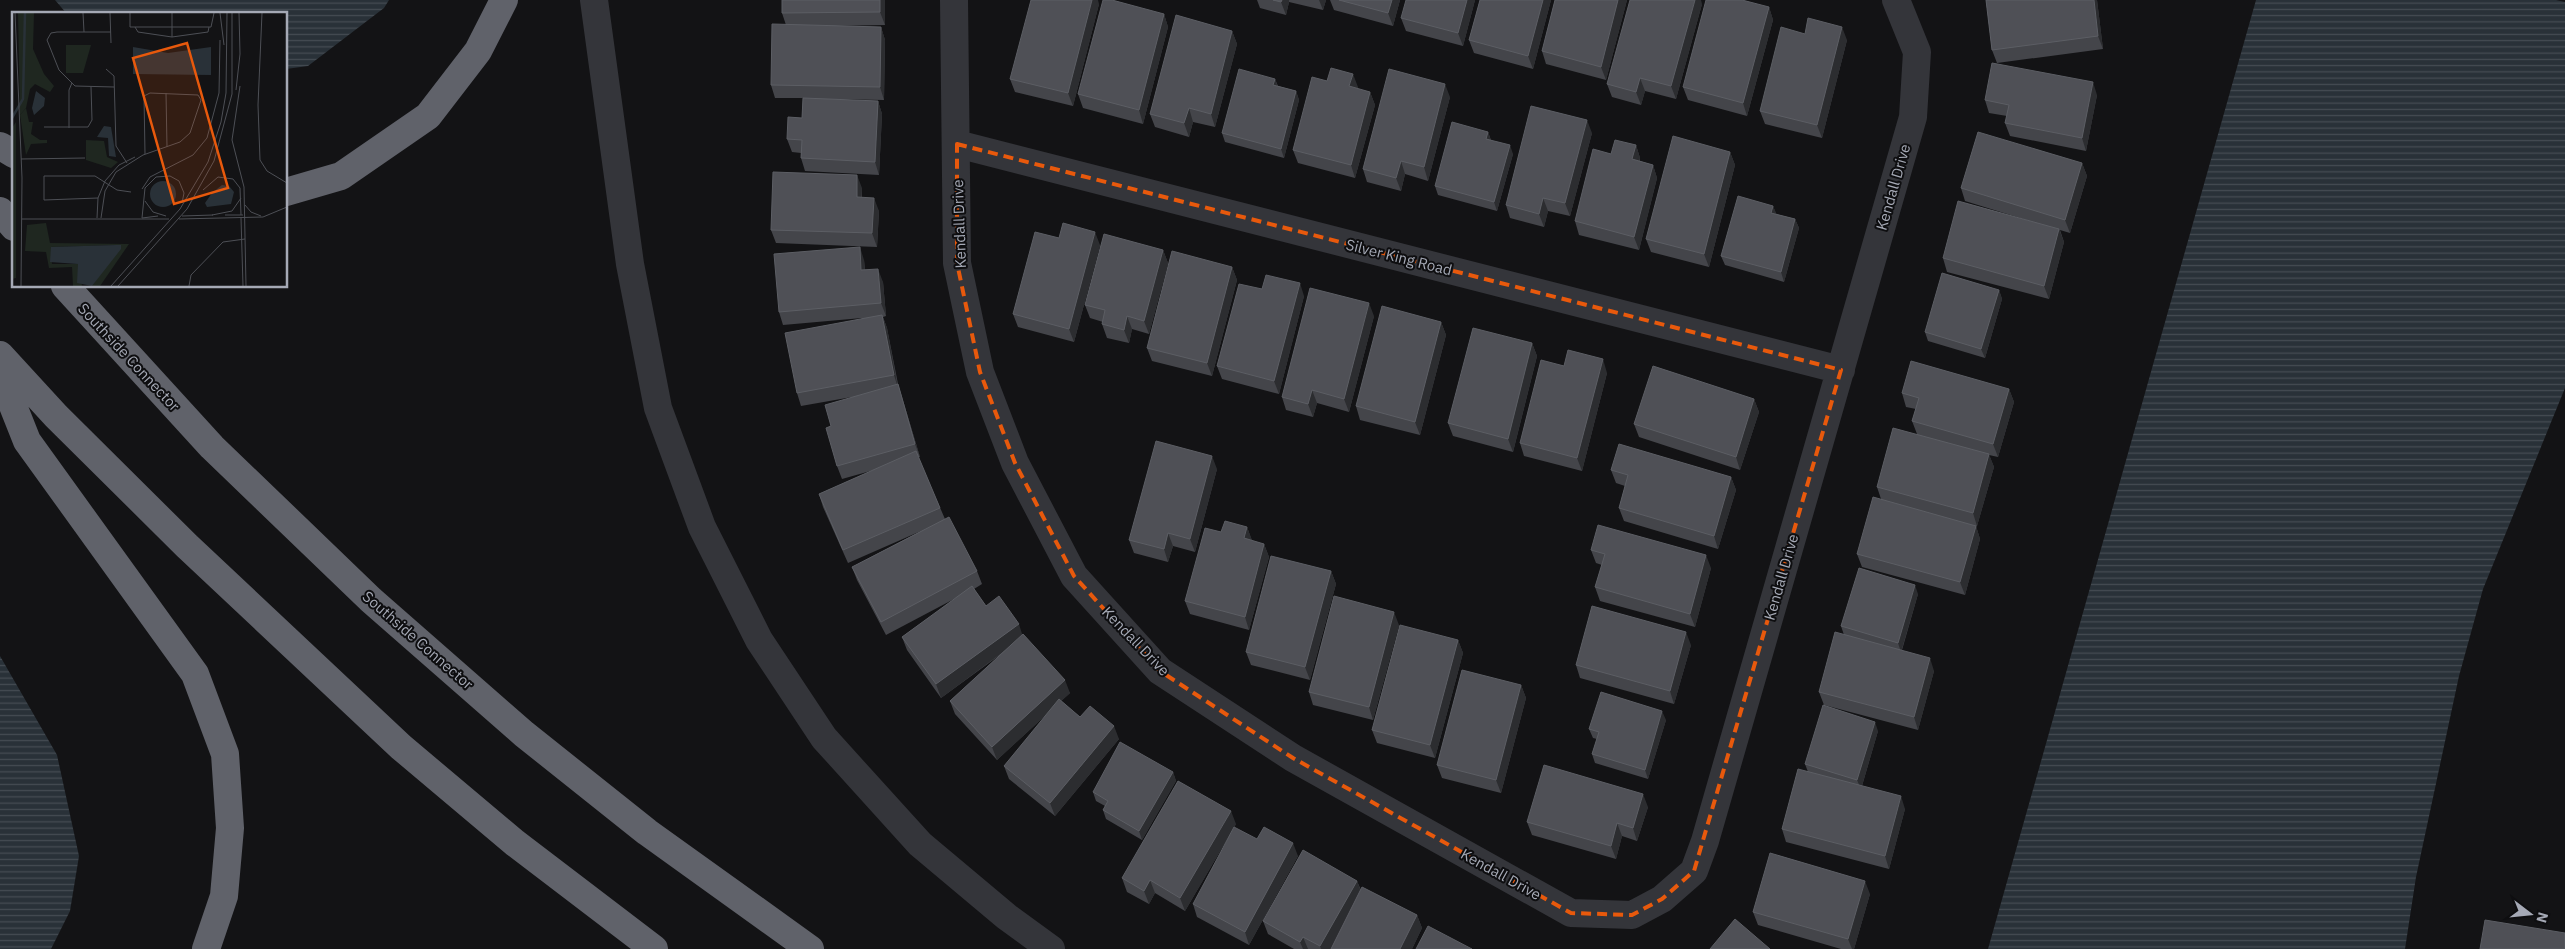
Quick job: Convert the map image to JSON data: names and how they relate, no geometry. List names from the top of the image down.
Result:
{
  "streets": {
    "highway": ["Southside Connector"],
    "street": ["Kendall Drive", "Silver King Road"]
  },
  "crossings": [
    ["Kendall Drive", "Silver King Road"]
  ],
  "north": "right"
}
